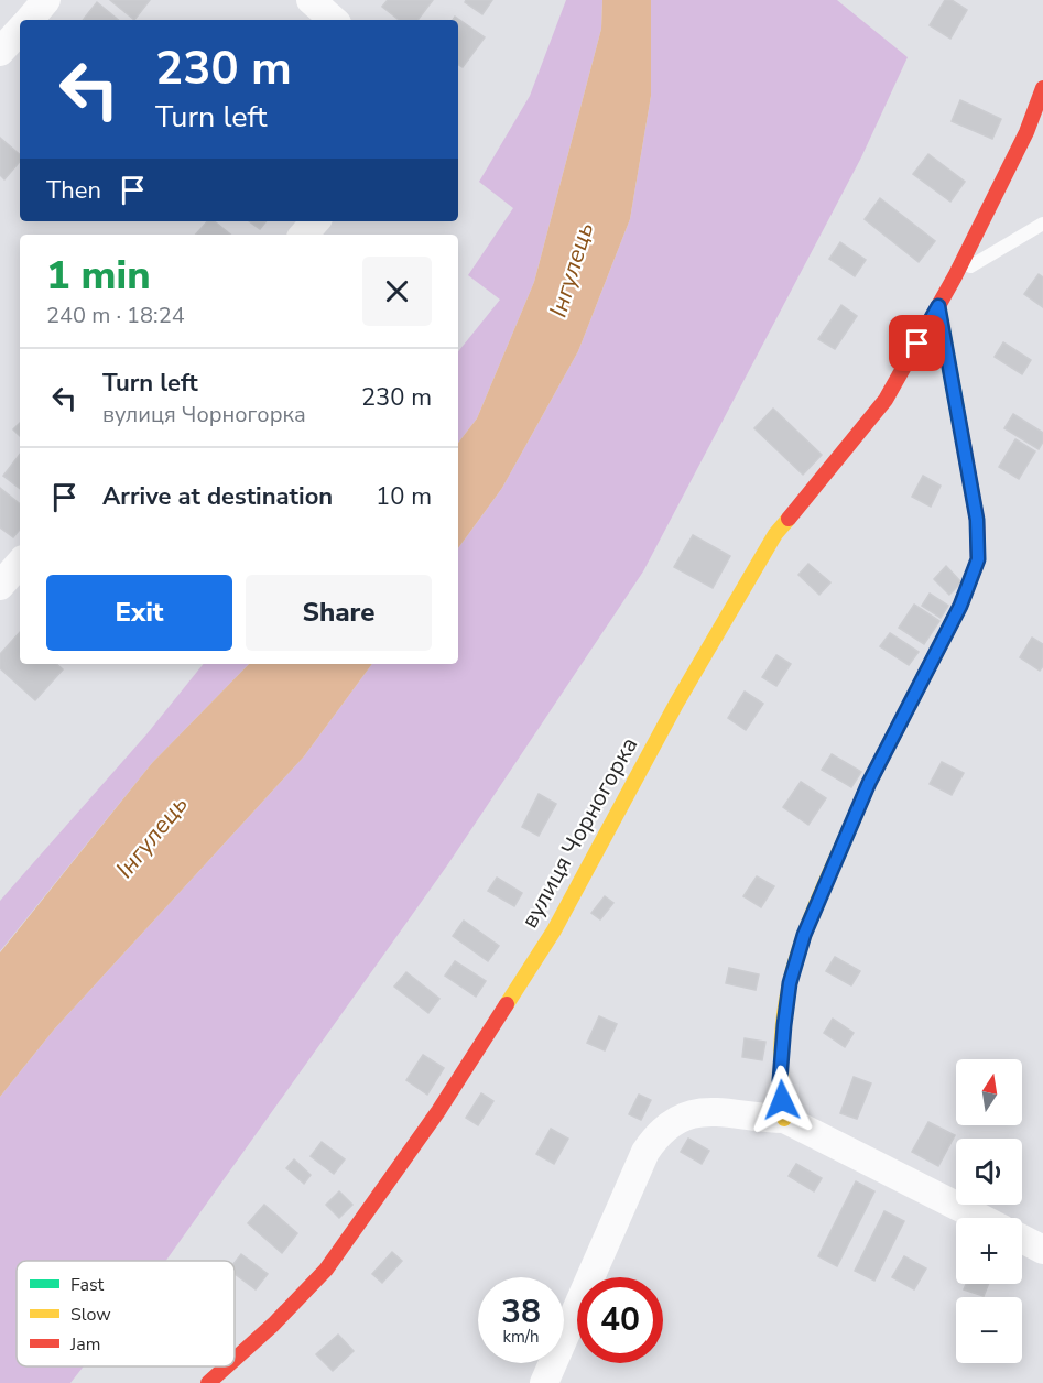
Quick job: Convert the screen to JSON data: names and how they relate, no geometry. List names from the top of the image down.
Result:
{
  "streets": {
    "street": ["вулиця Чорногорка"]
  },
  "water": ["Інгулець"],
  "legend": ["Fast", "Slow", "Jam"],
  "north": "top",
  "page": {
    "turn": ["230 m", "Turn left"],
    "then": "Then",
    "heading": ["1 min", "240 m · 18:24"],
    "list": [
      {
        "name": "Turn left",
        "note": "вулиця Чорногорка",
        "value": "230 m"
      },
      {
        "name": "Arrive at destination",
        "value": "10 m"
      }
    ],
    "buttons": ["Exit", "Share"],
    "map_buttons": ["+", "−"],
    "speed": "38 km/h",
    "limit": "40"
  }
}
